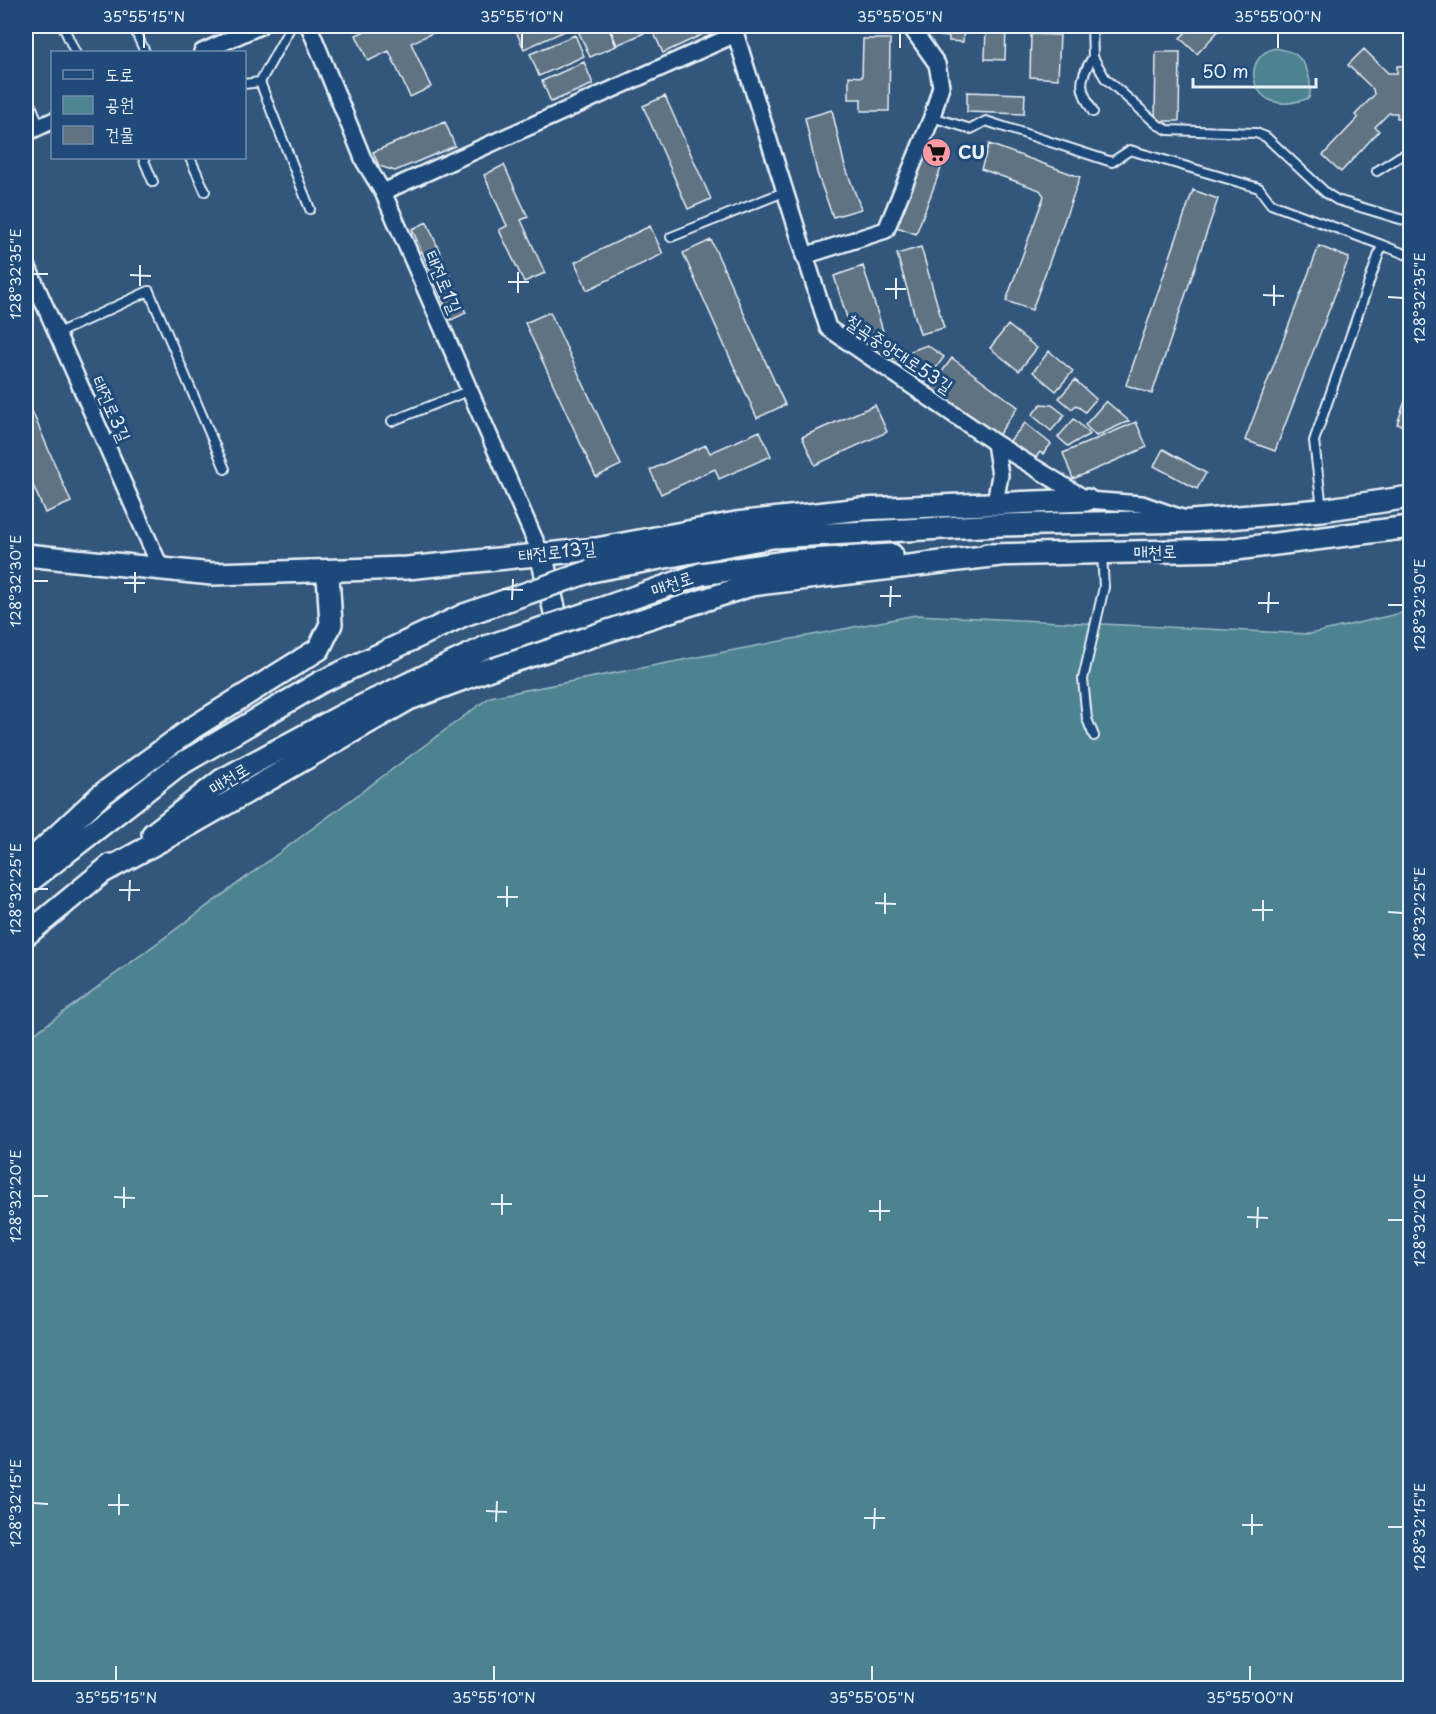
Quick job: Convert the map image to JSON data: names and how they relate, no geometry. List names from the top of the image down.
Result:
{
  "streets": {
    "main road": ["태전로13길", "매천로"],
    "street": ["태전로1길", "칠곡중앙대로53길", "태전로3길"]
  },
  "crossings": [
    ["태전로1길", "칠곡중앙대로53길"],
    ["태전로1길", "태전로13길"],
    ["칠곡중앙대로53길", "태전로13길"],
    ["칠곡중앙대로53길", "매천로"],
    ["태전로3길", "태전로13길"]
  ],
  "places": {
    "supermarket": ["CU"]
  },
  "legend": ["도로", "공원", "건물"],
  "scale_bar": "50 m",
  "coordinates": [
    "35°55'15\"N",
    "35°55'10\"N",
    "35°55'05\"N",
    "35°55'00\"N",
    "128°32'35\"E",
    "128°32'30\"E",
    "128°32'25\"E",
    "128°32'20\"E",
    "128°32'15\"E"
  ]
}
